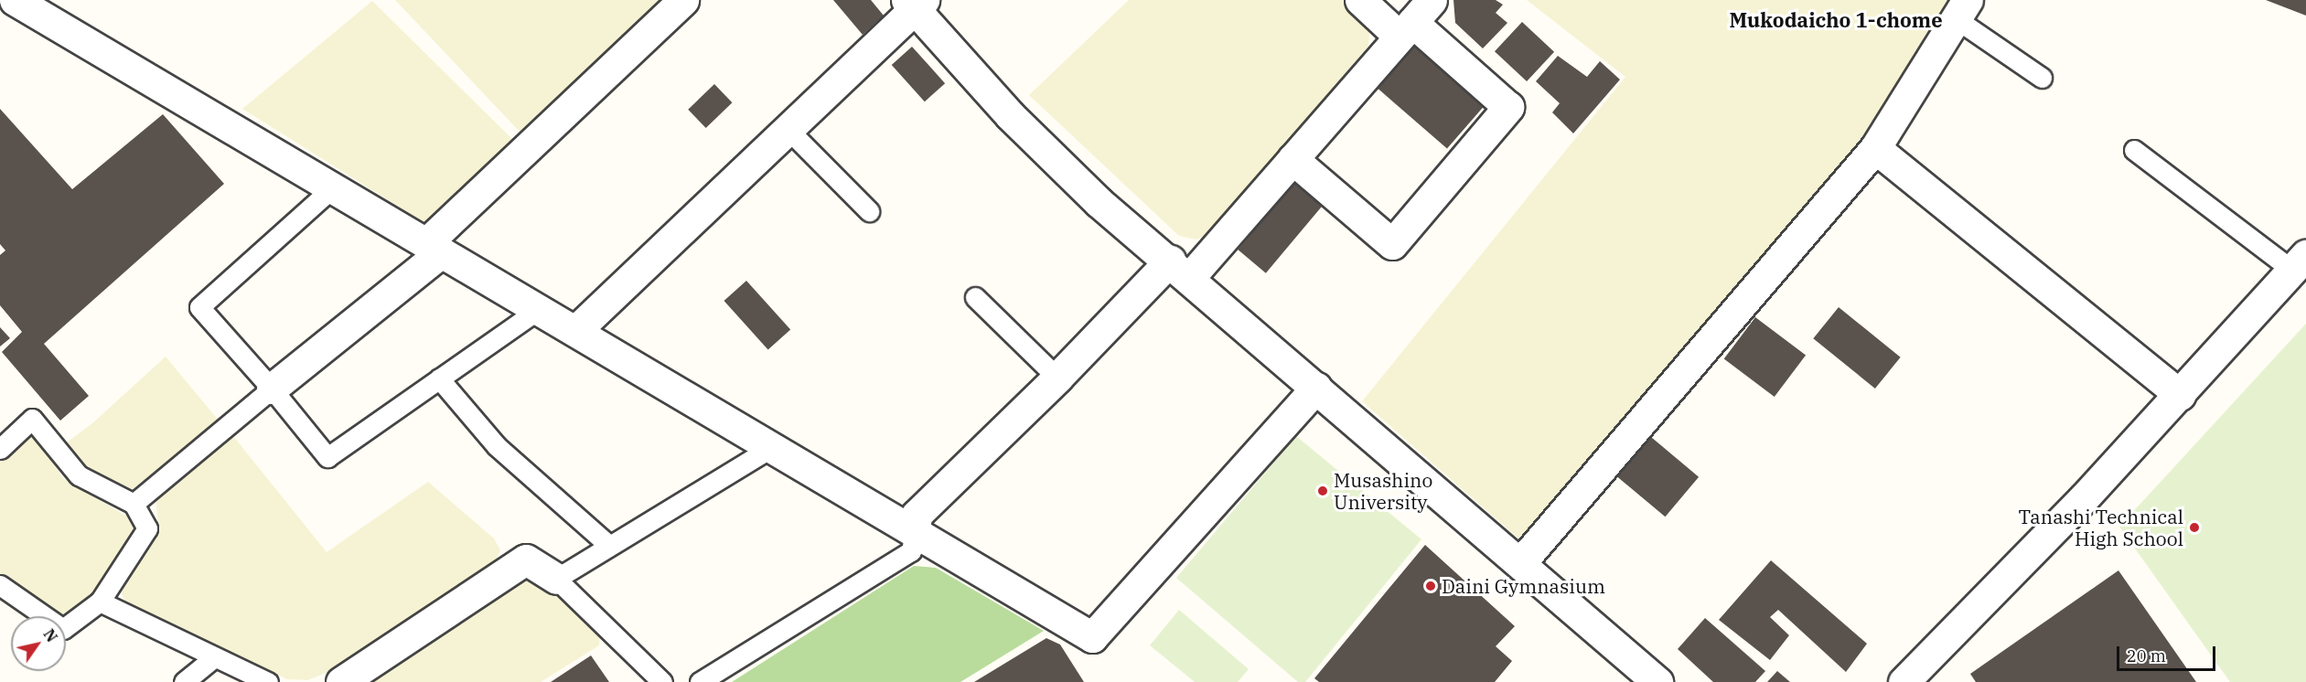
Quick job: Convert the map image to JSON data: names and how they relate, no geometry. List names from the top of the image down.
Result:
{
  "districts": ["Mukodaicho 1-chome"],
  "places": ["Musashino University", "Tanashi Technical High School", "Daini Gymnasium"],
  "scale_bar": "20 m",
  "north": "top right"
}
